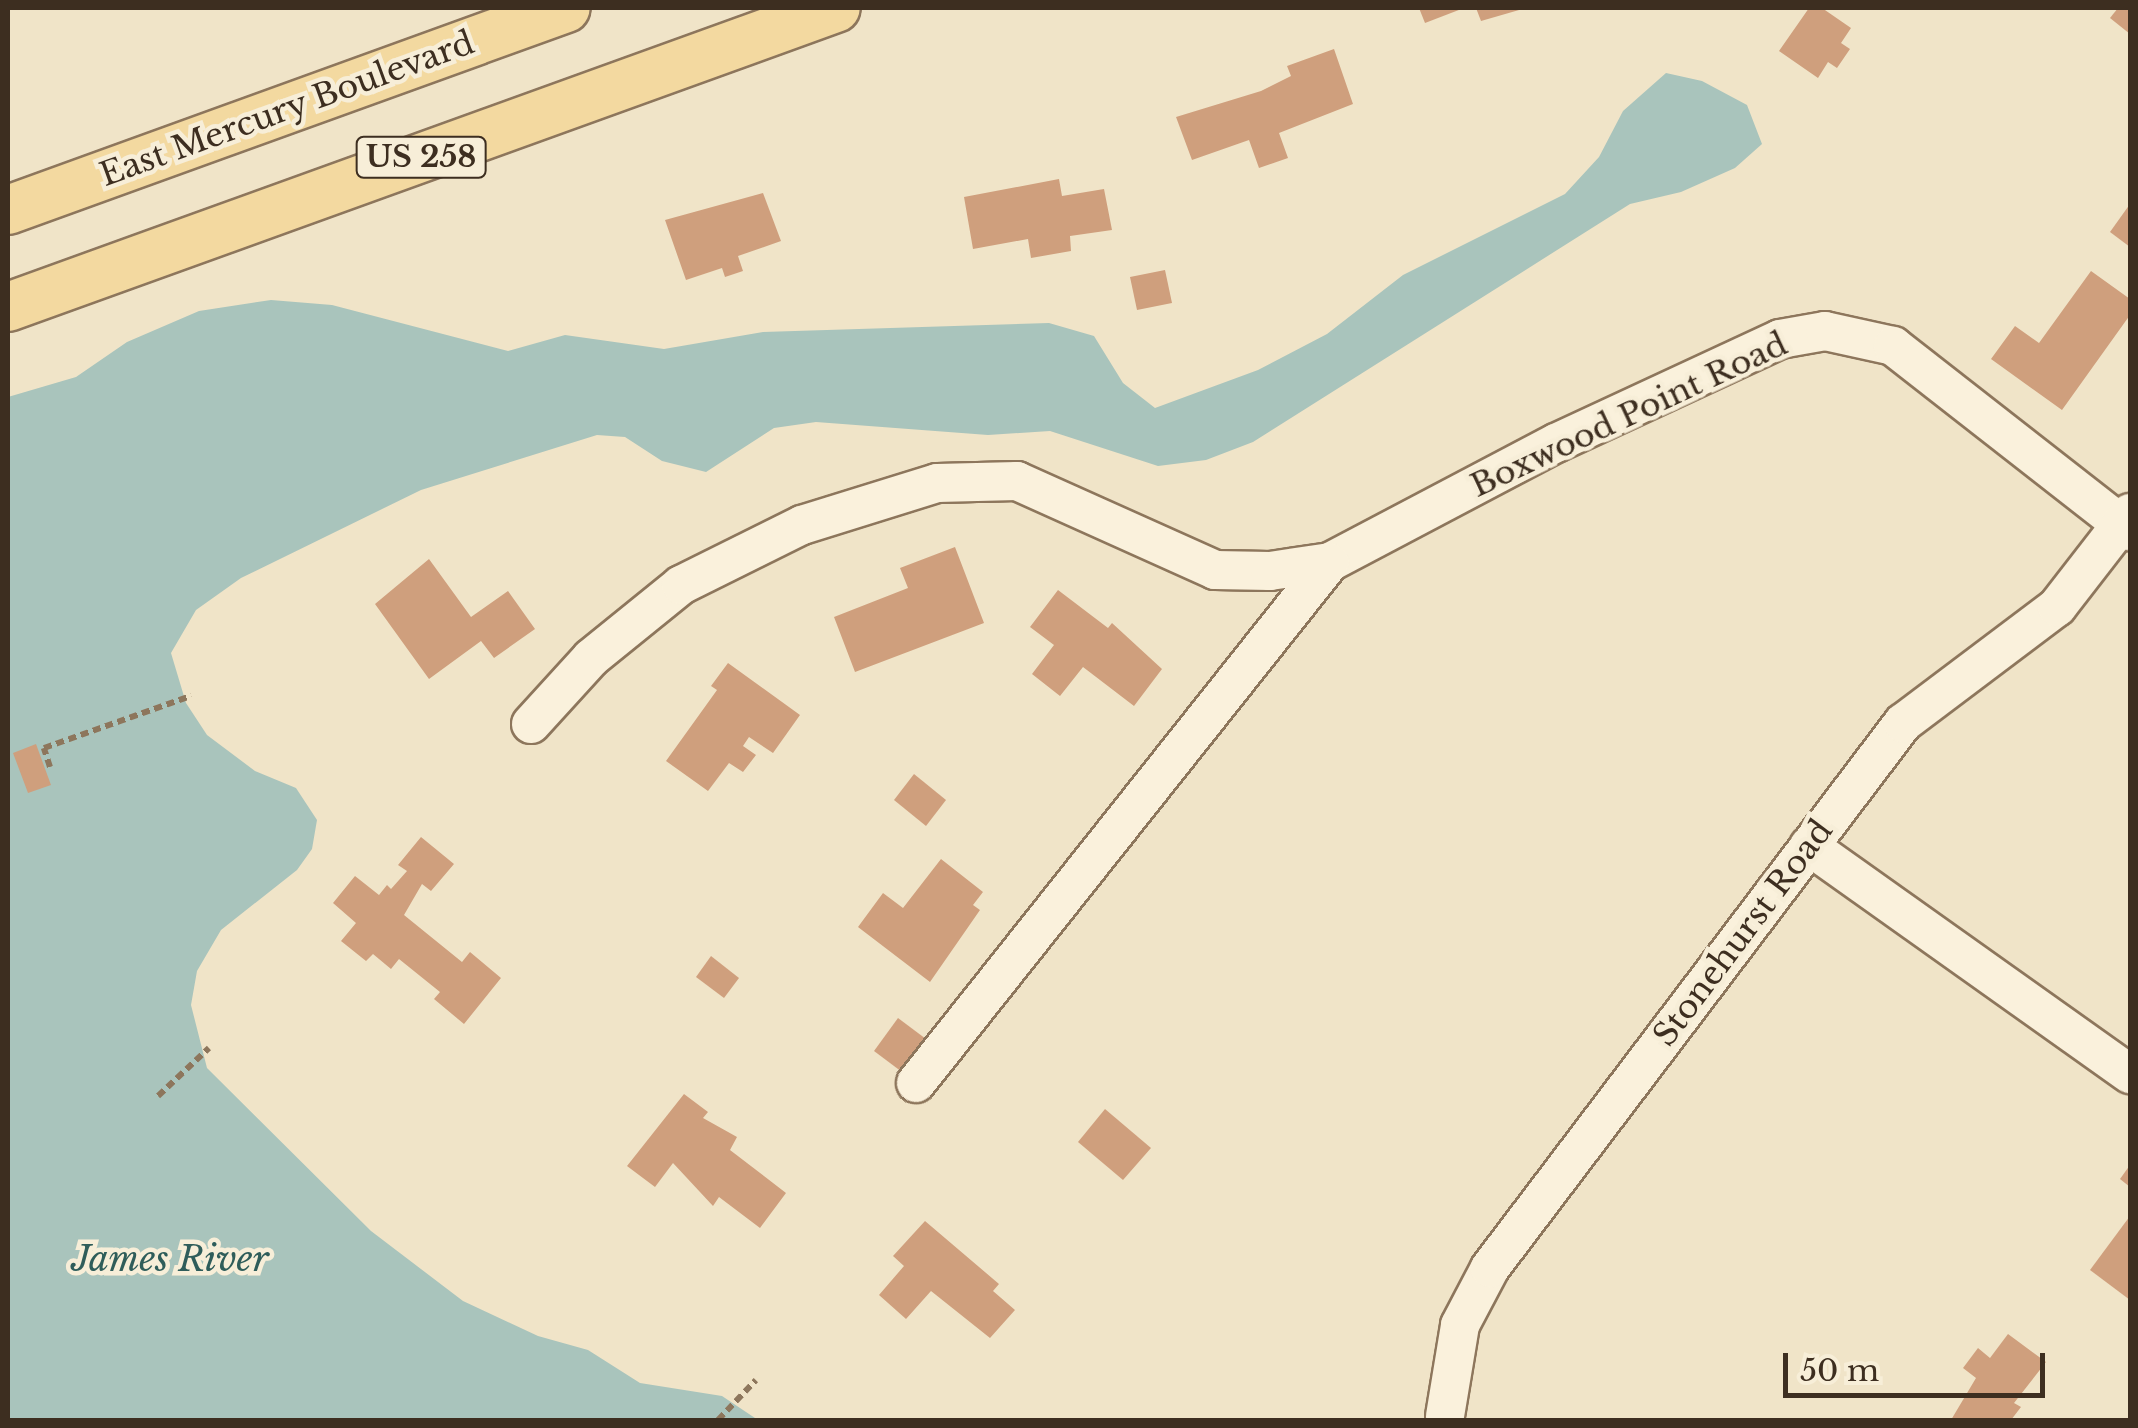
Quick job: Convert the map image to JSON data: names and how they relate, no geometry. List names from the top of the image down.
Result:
{
  "streets": {
    "main road": ["East Mercury Boulevard", "US 258"],
    "street": ["Boxwood Point Road", "Stonehurst Road"]
  },
  "crossings": [
    ["Boxwood Point Road", "Stonehurst Road"]
  ],
  "water": ["James River"],
  "scale_bar": "50 m"
}
